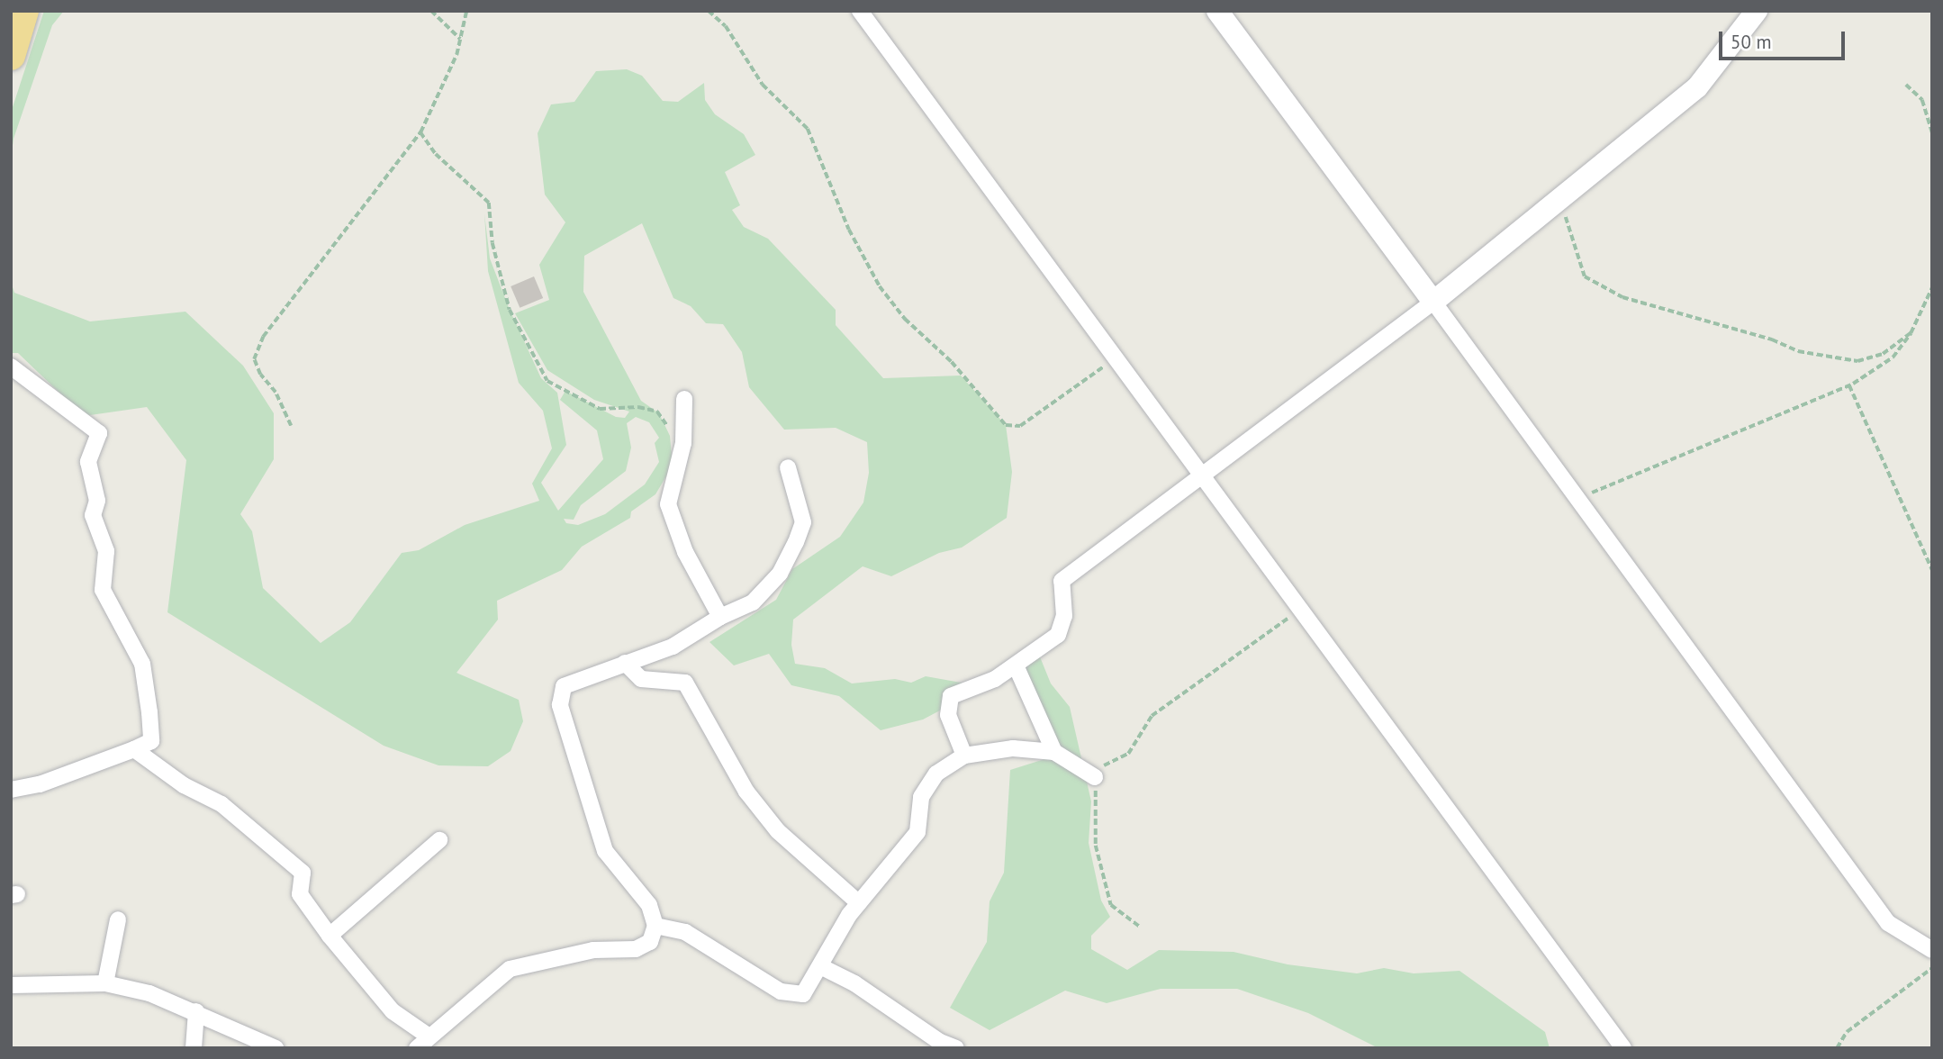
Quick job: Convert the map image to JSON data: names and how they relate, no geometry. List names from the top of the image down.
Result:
{
  "scale_bar": "50 m"
}
